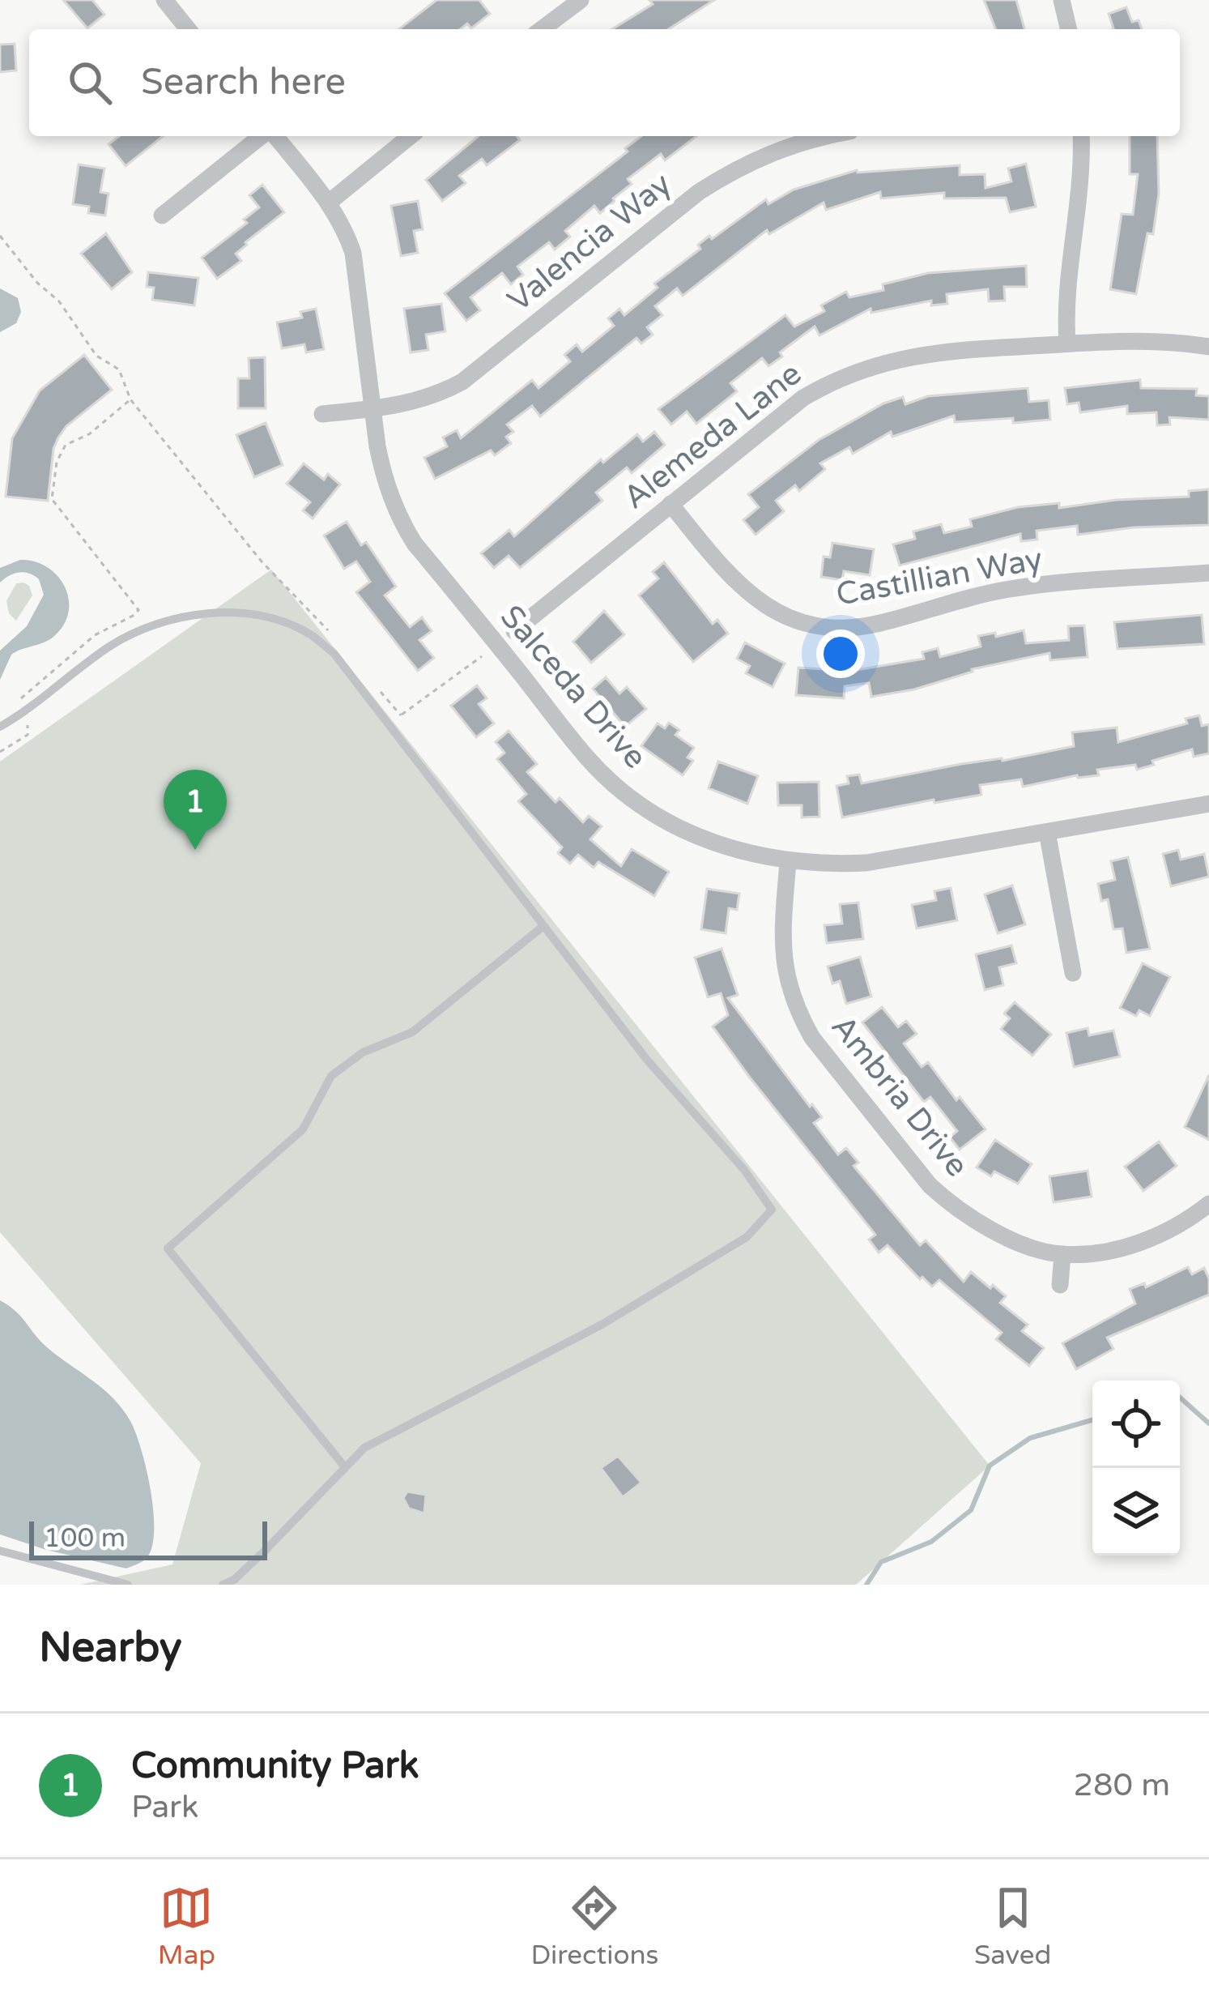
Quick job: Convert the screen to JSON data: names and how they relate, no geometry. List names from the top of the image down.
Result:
{
  "streets": {
    "street": [
      "Valencia Way",
      "Alemeda Lane",
      "Castillian Way",
      "Salceda Drive",
      "Ambria Drive"
    ]
  },
  "crossings": [
    ["Valencia Way", "Salceda Drive"],
    ["Alemeda Lane", "Castillian Way"],
    ["Salceda Drive", "Ambria Drive"]
  ],
  "scale_bar": "100 m",
  "page": {
    "search": "Search here",
    "pins": "1",
    "scale": "100 m",
    "heading": "Nearby",
    "list": [
      {
        "mark": "1",
        "name": "Community Park",
        "note": "Park",
        "value": "280 m"
      }
    ],
    "nav": ["Map", "Directions", "Saved"]
  }
}
